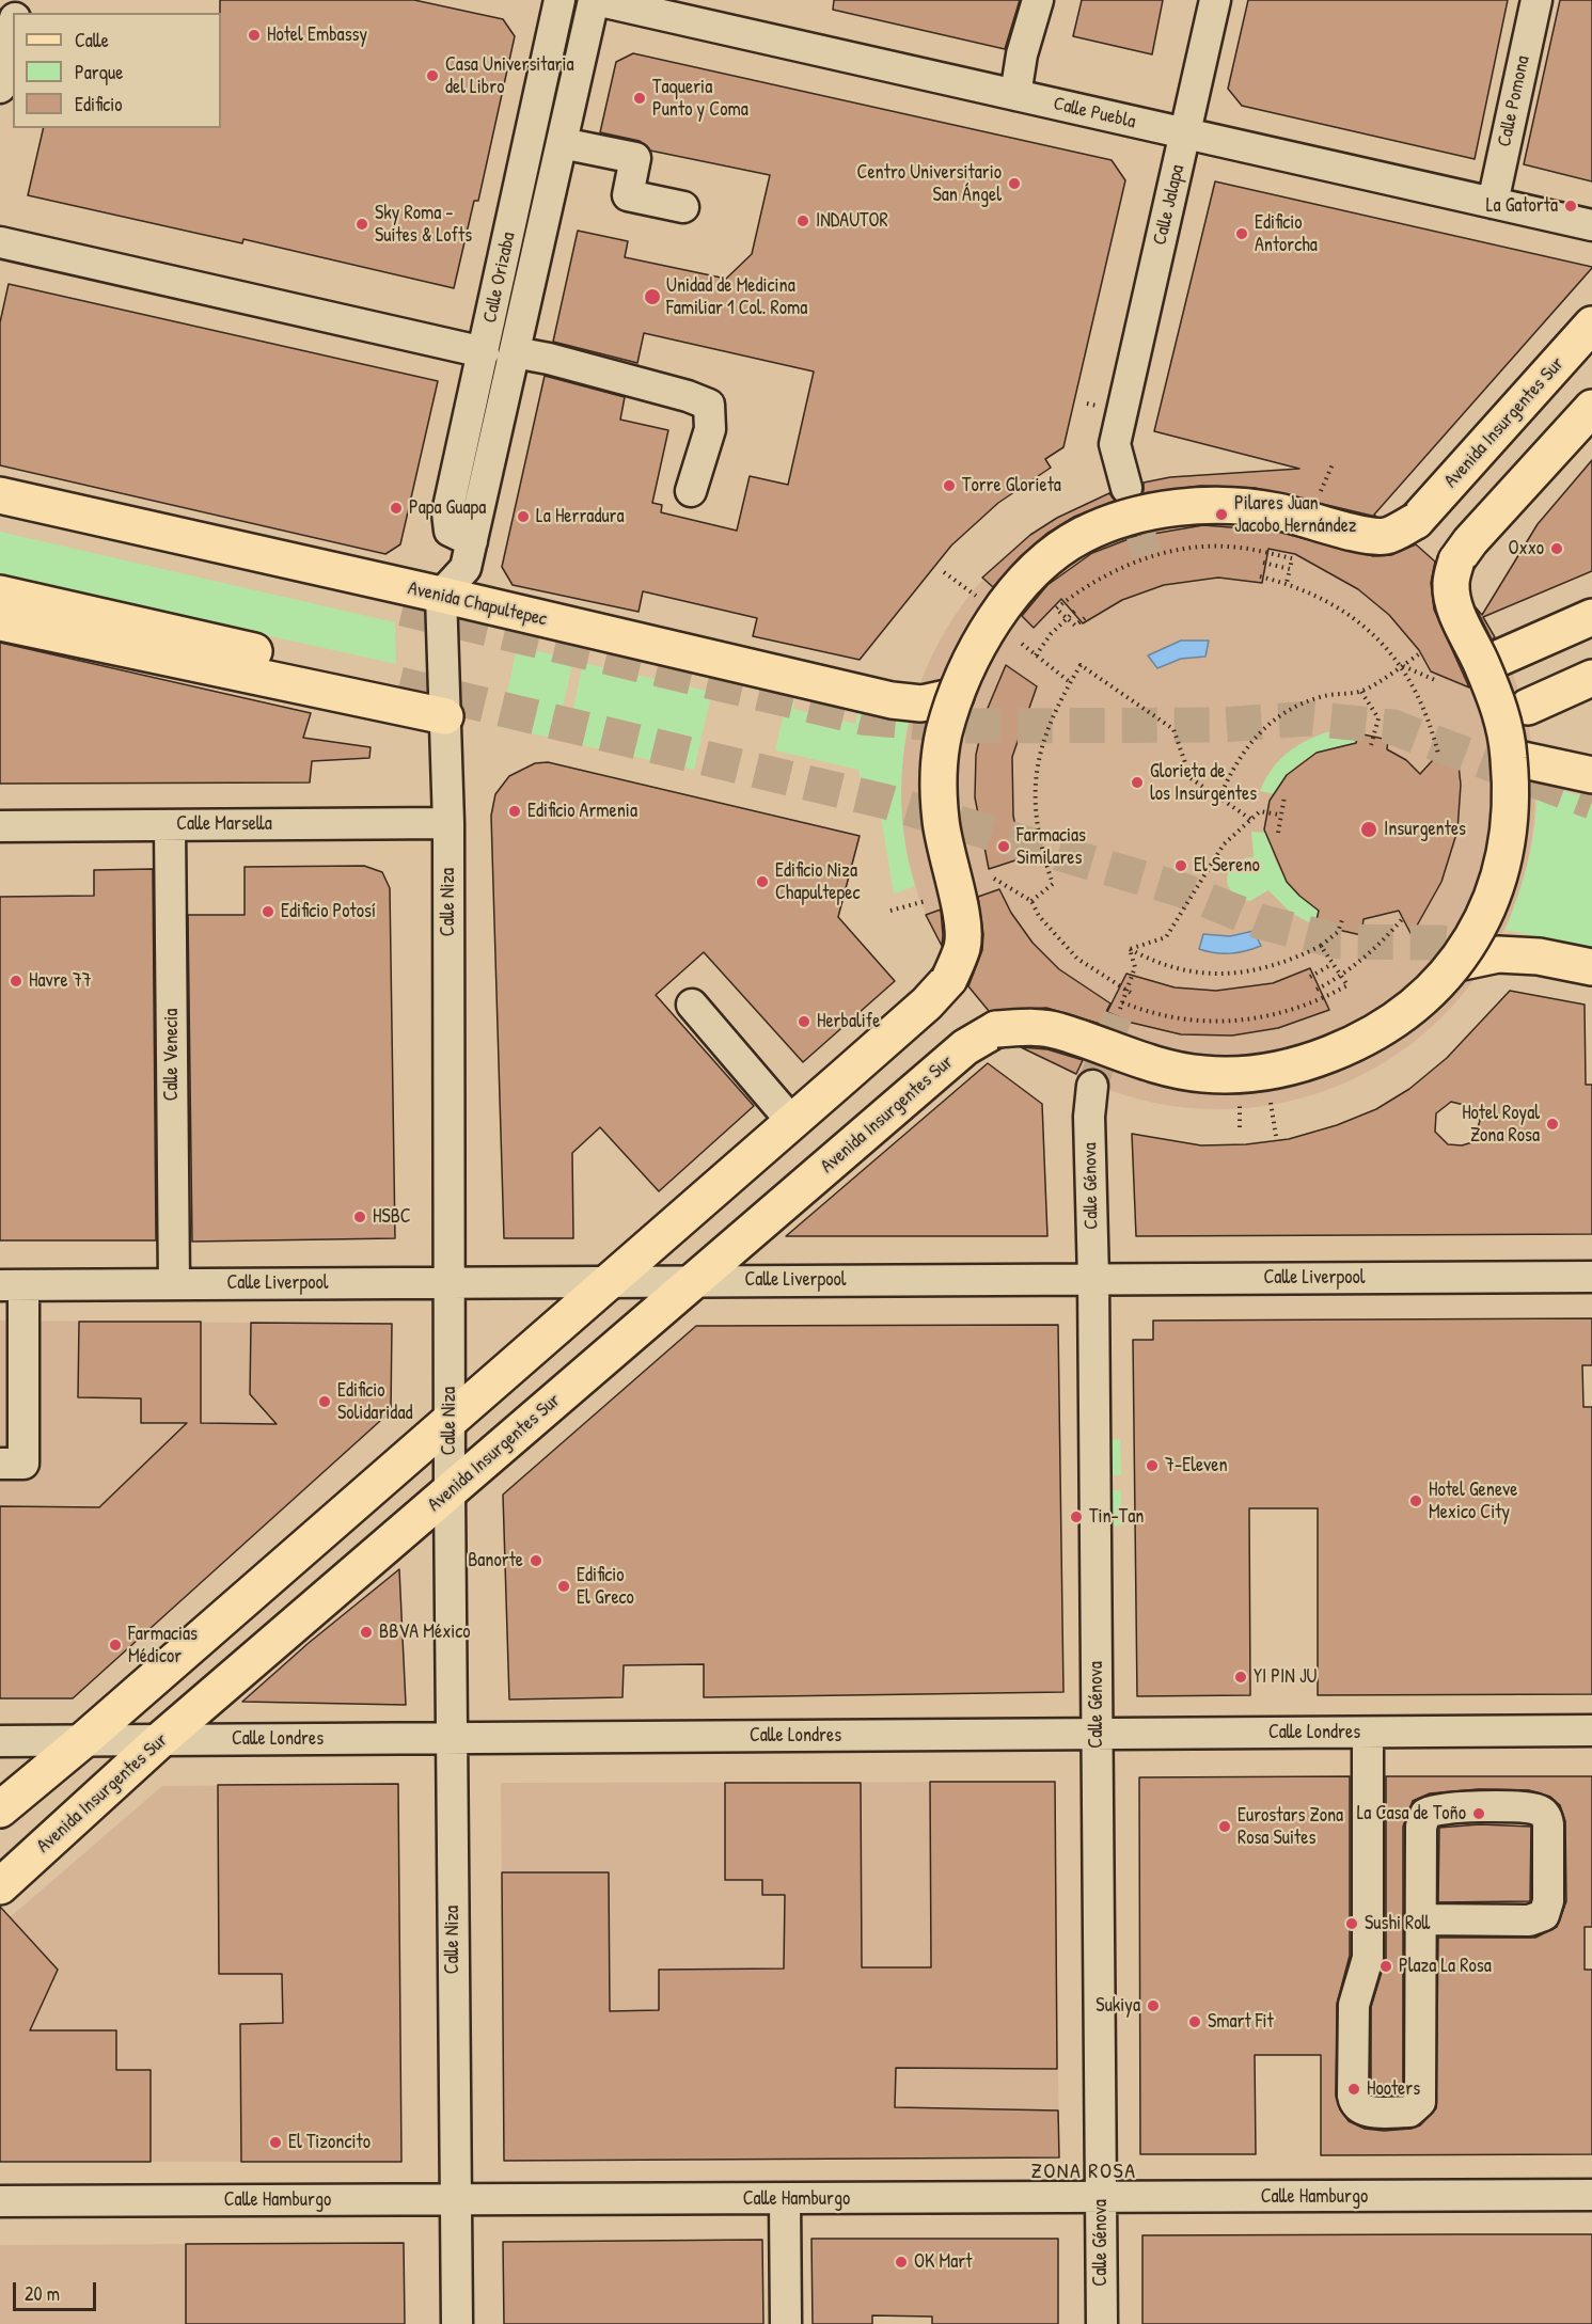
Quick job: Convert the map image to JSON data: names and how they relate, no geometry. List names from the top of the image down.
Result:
{
  "streets": {
    "main road": ["Avenida Insurgentes Sur", "Avenida Chapultepec"],
    "street": [
      "Calle Pomona",
      "Calle Puebla",
      "Calle Jalapa",
      "Calle Orizaba",
      "Calle Marsella",
      "Calle Niza",
      "Calle Venecia",
      "Calle Génova",
      "Calle Liverpool",
      "Calle Londres",
      "Calle Hamburgo"
    ]
  },
  "crossings": [
    ["Calle Pomona", "Calle Puebla"],
    ["Calle Puebla", "Calle Jalapa"],
    ["Calle Puebla", "Calle Orizaba"],
    ["Avenida Insurgentes Sur", "Avenida Chapultepec"],
    ["Avenida Insurgentes Sur", "Calle Niza"],
    ["Avenida Insurgentes Sur", "Calle Liverpool"],
    ["Avenida Insurgentes Sur", "Calle Londres"],
    ["Avenida Chapultepec", "Calle Niza"],
    ["Calle Marsella", "Calle Niza"],
    ["Calle Marsella", "Calle Venecia"],
    ["Calle Niza", "Calle Liverpool"],
    ["Calle Niza", "Calle Londres"],
    ["Calle Niza", "Calle Hamburgo"],
    ["Calle Venecia", "Calle Liverpool"],
    ["Calle Génova", "Calle Liverpool"],
    ["Calle Génova", "Calle Londres"],
    ["Calle Génova", "Calle Hamburgo"]
  ],
  "districts": ["ZONA ROSA"],
  "places": [
    "Hotel Embassy",
    "Casa Universitaria del Libro",
    "Taqueria Punto y Coma",
    "Centro Universitario San Ángel",
    "La Gatorta",
    "INDAUTOR",
    "Sky Roma - Suites & Lofts",
    "Edificio Antorcha",
    "Unidad de Medicina Familiar 1 Col. Roma",
    "Torre Glorieta",
    "Papa Guapa",
    "Pilares Juan Jacobo Hernández",
    "La Herradura",
    "Oxxo",
    "Glorieta de los Insurgentes",
    "Edificio Armenia",
    "Insurgentes",
    "Farmacias Similares",
    "El Sereno",
    "Edificio Niza Chapultepec",
    "Edificio Potosí",
    "Havre 77",
    "Herbalife",
    "Hotel Royal Zona Rosa",
    "HSBC",
    "Edificio Solidaridad",
    "7-Eleven",
    "Hotel Geneve Mexico City",
    "Tin-Tan",
    "Banorte",
    "Edificio El Greco",
    "BBVA México",
    "Farmacias Médicor",
    "YI PIN JU",
    "La Casa de Toño",
    "Eurostars Zona Rosa Suites",
    "Sushi Roll",
    "Plaza La Rosa",
    "Sukiya",
    "Smart Fit",
    "Hooters",
    "El Tizoncito",
    "OK Mart"
  ],
  "legend": ["Calle", "Parque", "Edificio"],
  "scale_bar": "20 m"
}
